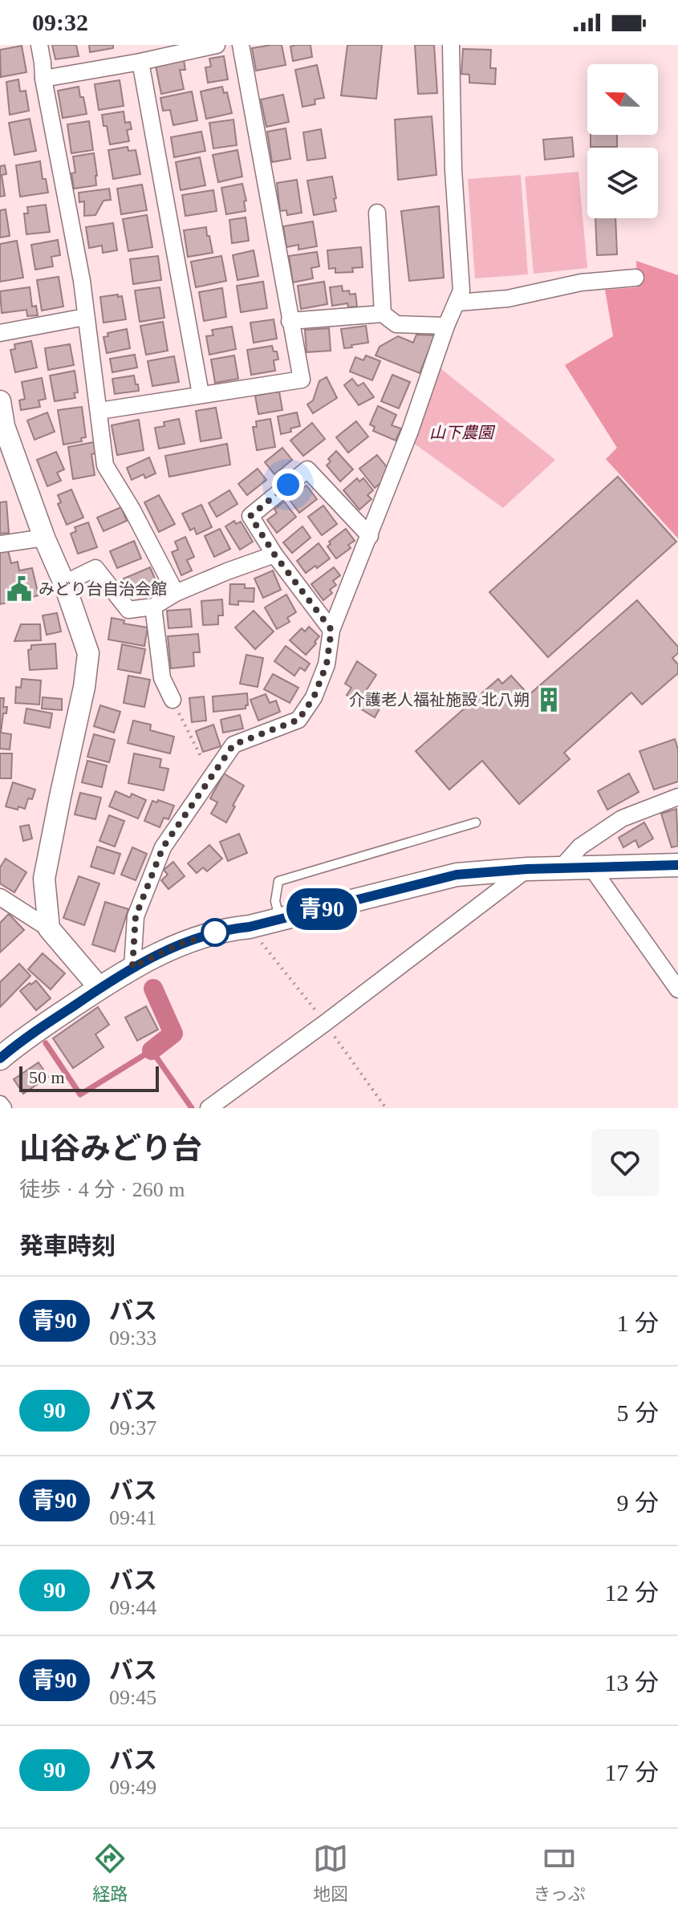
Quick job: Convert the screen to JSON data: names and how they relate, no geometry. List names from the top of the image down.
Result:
{
  "parks": ["山下農園"],
  "places": {
    "public building": ["みどり台自治会館"],
    "building": ["介護老人福祉施設 北八朔"]
  },
  "lines": ["bus line 青90"],
  "scale_bar": "50 m",
  "north": "left",
  "page": {
    "status": "09:32",
    "on_map": "青90",
    "scale": "50 m",
    "heading": [
      ["山谷みどり台", "徒歩 · 4 分 · 260 m"],
      "発車時刻"
    ],
    "list": [
      {
        "mark": "青90",
        "name": "バス",
        "note": "09:33",
        "value": "1 分"
      },
      {
        "mark": "90",
        "name": "バス",
        "note": "09:37",
        "value": "5 分"
      },
      {
        "mark": "青90",
        "name": "バス",
        "note": "09:41",
        "value": "9 分"
      },
      {
        "mark": "90",
        "name": "バス",
        "note": "09:44",
        "value": "12 分"
      },
      {
        "mark": "青90",
        "name": "バス",
        "note": "09:45",
        "value": "13 分"
      },
      {
        "mark": "90",
        "name": "バス",
        "note": "09:49",
        "value": "17 分"
      }
    ],
    "tabs": ["経路", "地図", "きっぷ"]
  }
}
